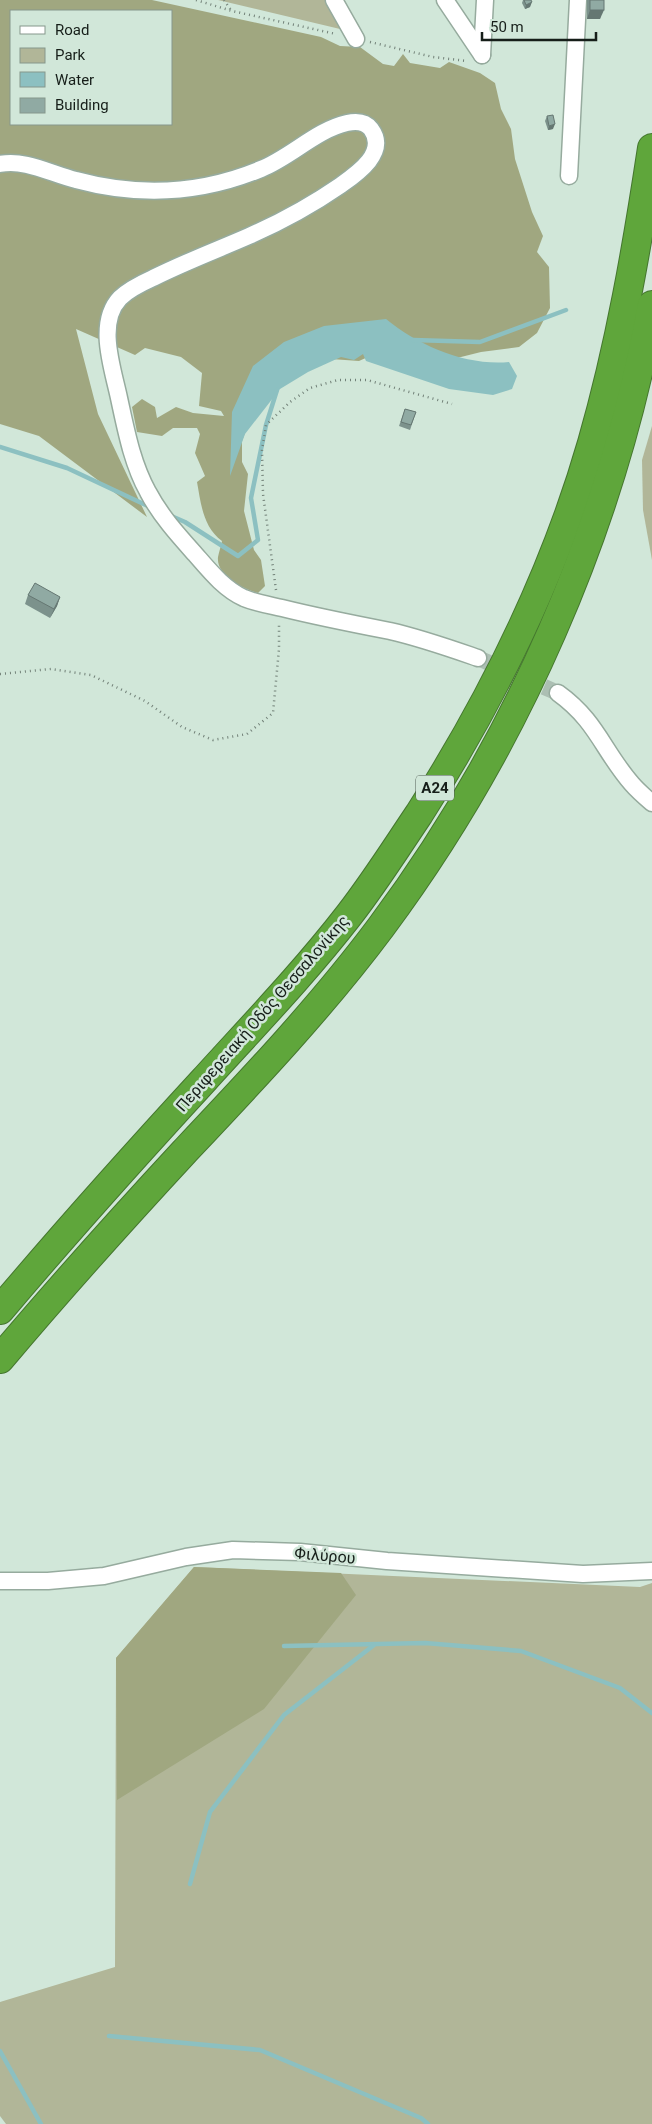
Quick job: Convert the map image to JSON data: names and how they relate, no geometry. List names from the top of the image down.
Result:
{
  "streets": {
    "highway": ["Α24", "Περιφερειακή Οδός Θεσσαλονίκης"],
    "street": ["Φιλύρου"]
  },
  "legend": [
    "Road",
    "Park",
    "Water",
    "Building"
  ],
  "scale_bar": "50 m"
}
